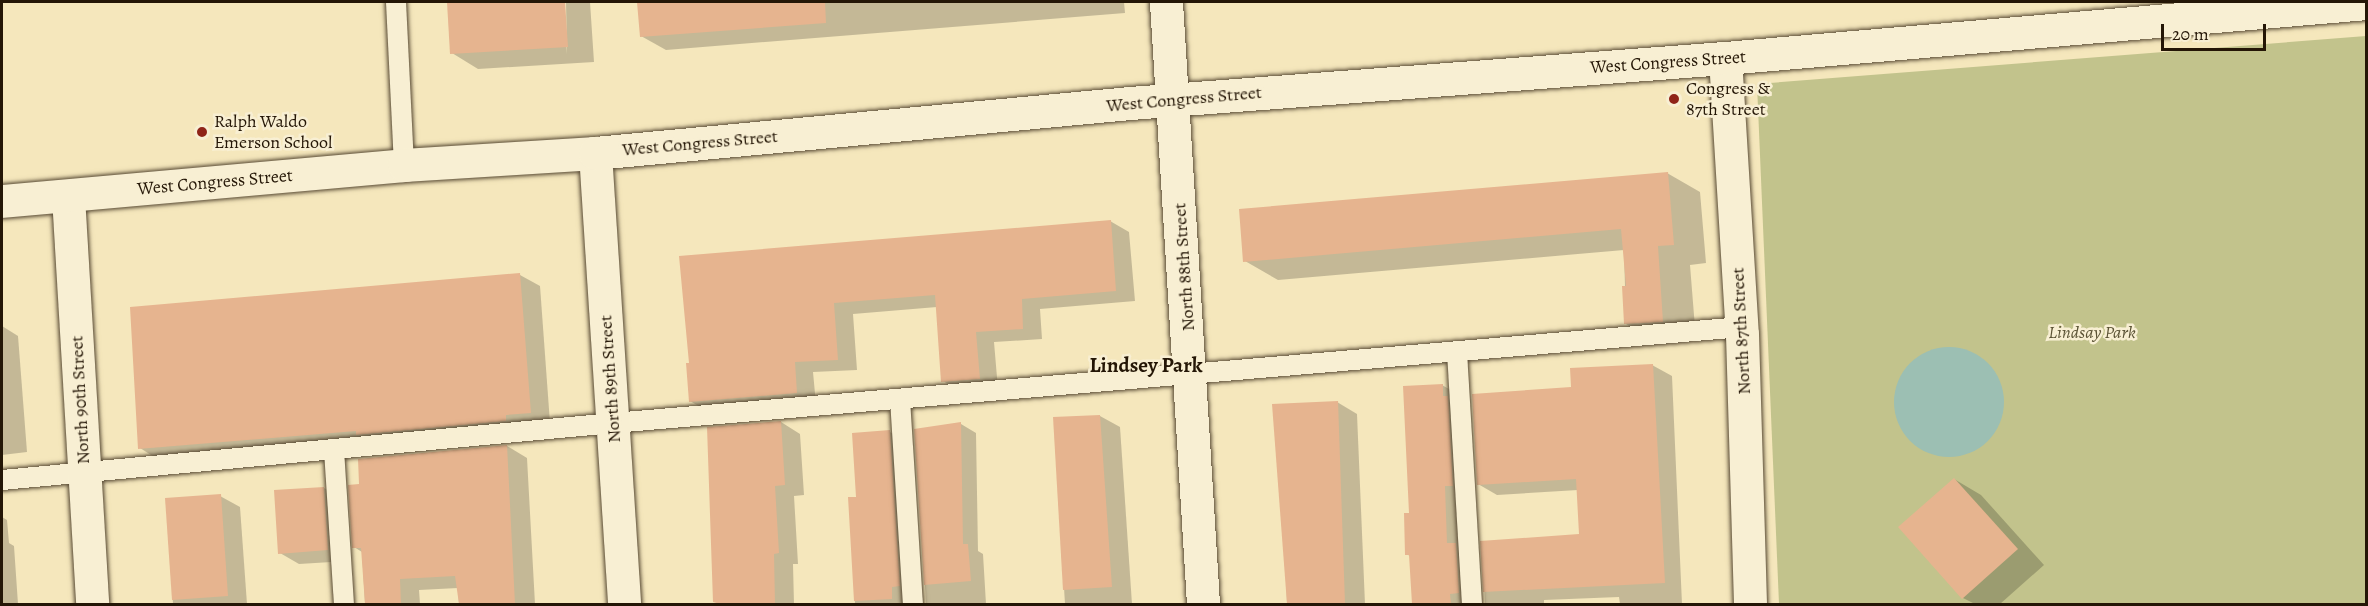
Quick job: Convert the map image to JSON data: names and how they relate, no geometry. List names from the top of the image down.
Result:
{
  "streets": {
    "street": [
      "West Congress Street",
      "North 88th Street",
      "North 87th Street",
      "North 89th Street",
      "North 90th Street"
    ]
  },
  "crossings": [
    ["West Congress Street", "North 88th Street"],
    ["West Congress Street", "North 87th Street"],
    ["West Congress Street", "North 89th Street"],
    ["West Congress Street", "North 90th Street"]
  ],
  "districts": ["Lindsey Park"],
  "parks": ["Lindsay Park"],
  "places": ["Congress & 87th Street", "Ralph Waldo Emerson School"],
  "scale_bar": "20 m"
}
